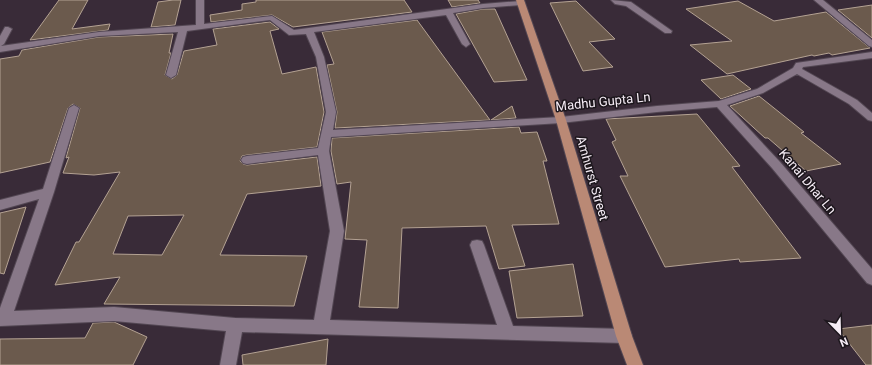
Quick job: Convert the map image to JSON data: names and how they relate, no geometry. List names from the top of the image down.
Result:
{
  "streets": {
    "main road": ["Amhurst Street"],
    "street": ["Madhu Gupta Ln", "Kanai Dhar Ln"]
  },
  "crossings": [
    ["Madhu Gupta Ln", "Amhurst Street"],
    ["Madhu Gupta Ln", "Kanai Dhar Ln"]
  ],
  "north": "bottom right"
}
